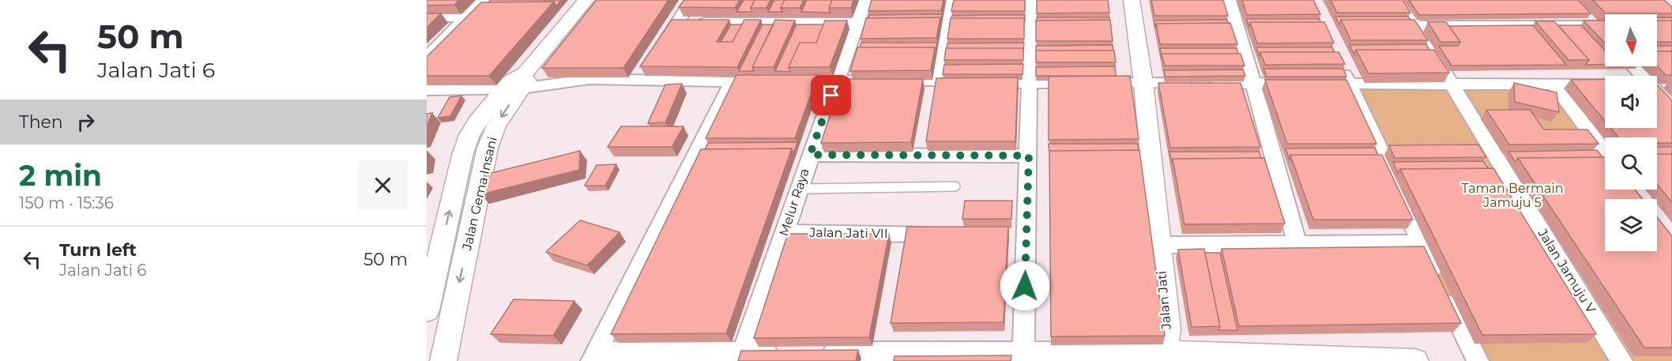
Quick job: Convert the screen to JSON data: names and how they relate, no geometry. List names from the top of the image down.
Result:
{
  "streets": {
    "street": [
      "Jalan Gema Insani",
      "Melur Raya",
      "Jalan Jati VII",
      "Jalan Jamuju V",
      "Jalan Jati"
    ]
  },
  "crossings": [
    ["Melur Raya", "Jalan Jati VII"]
  ],
  "parks": ["Taman Bermain Jamuju 5"],
  "north": "bottom",
  "page": {
    "turn": ["50 m", "Jalan Jati 6"],
    "then": "Then",
    "heading": ["2 min", "150 m · 15:36"],
    "list": [
      {
        "name": "Turn left",
        "note": "Jalan Jati 6",
        "value": "50 m"
      }
    ]
  }
}
